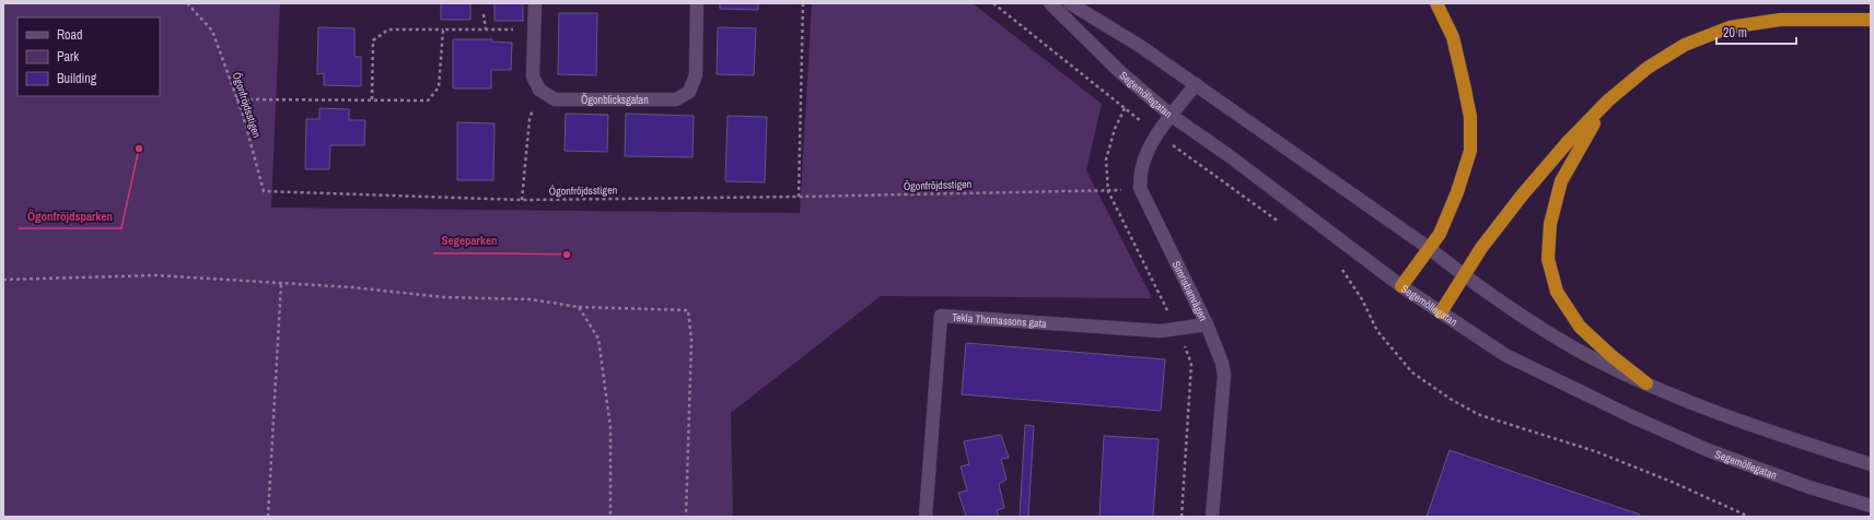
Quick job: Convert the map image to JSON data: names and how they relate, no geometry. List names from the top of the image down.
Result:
{
  "streets": {
    "street": [
      "Segemöllegatan",
      "Ögonblicksgatan",
      "Simrisbanvägen",
      "Tekla Thomassons gata"
    ],
    "path": ["Ögonfröjdsstigen"]
  },
  "crossings": [
    ["Segemöllegatan", "Simrisbanvägen"],
    ["Simrisbanvägen", "Tekla Thomassons gata"]
  ],
  "places": ["Ögonfröjdsparken", "Segeparken"],
  "legend": ["Road", "Park", "Building"],
  "scale_bar": "20 m"
}
